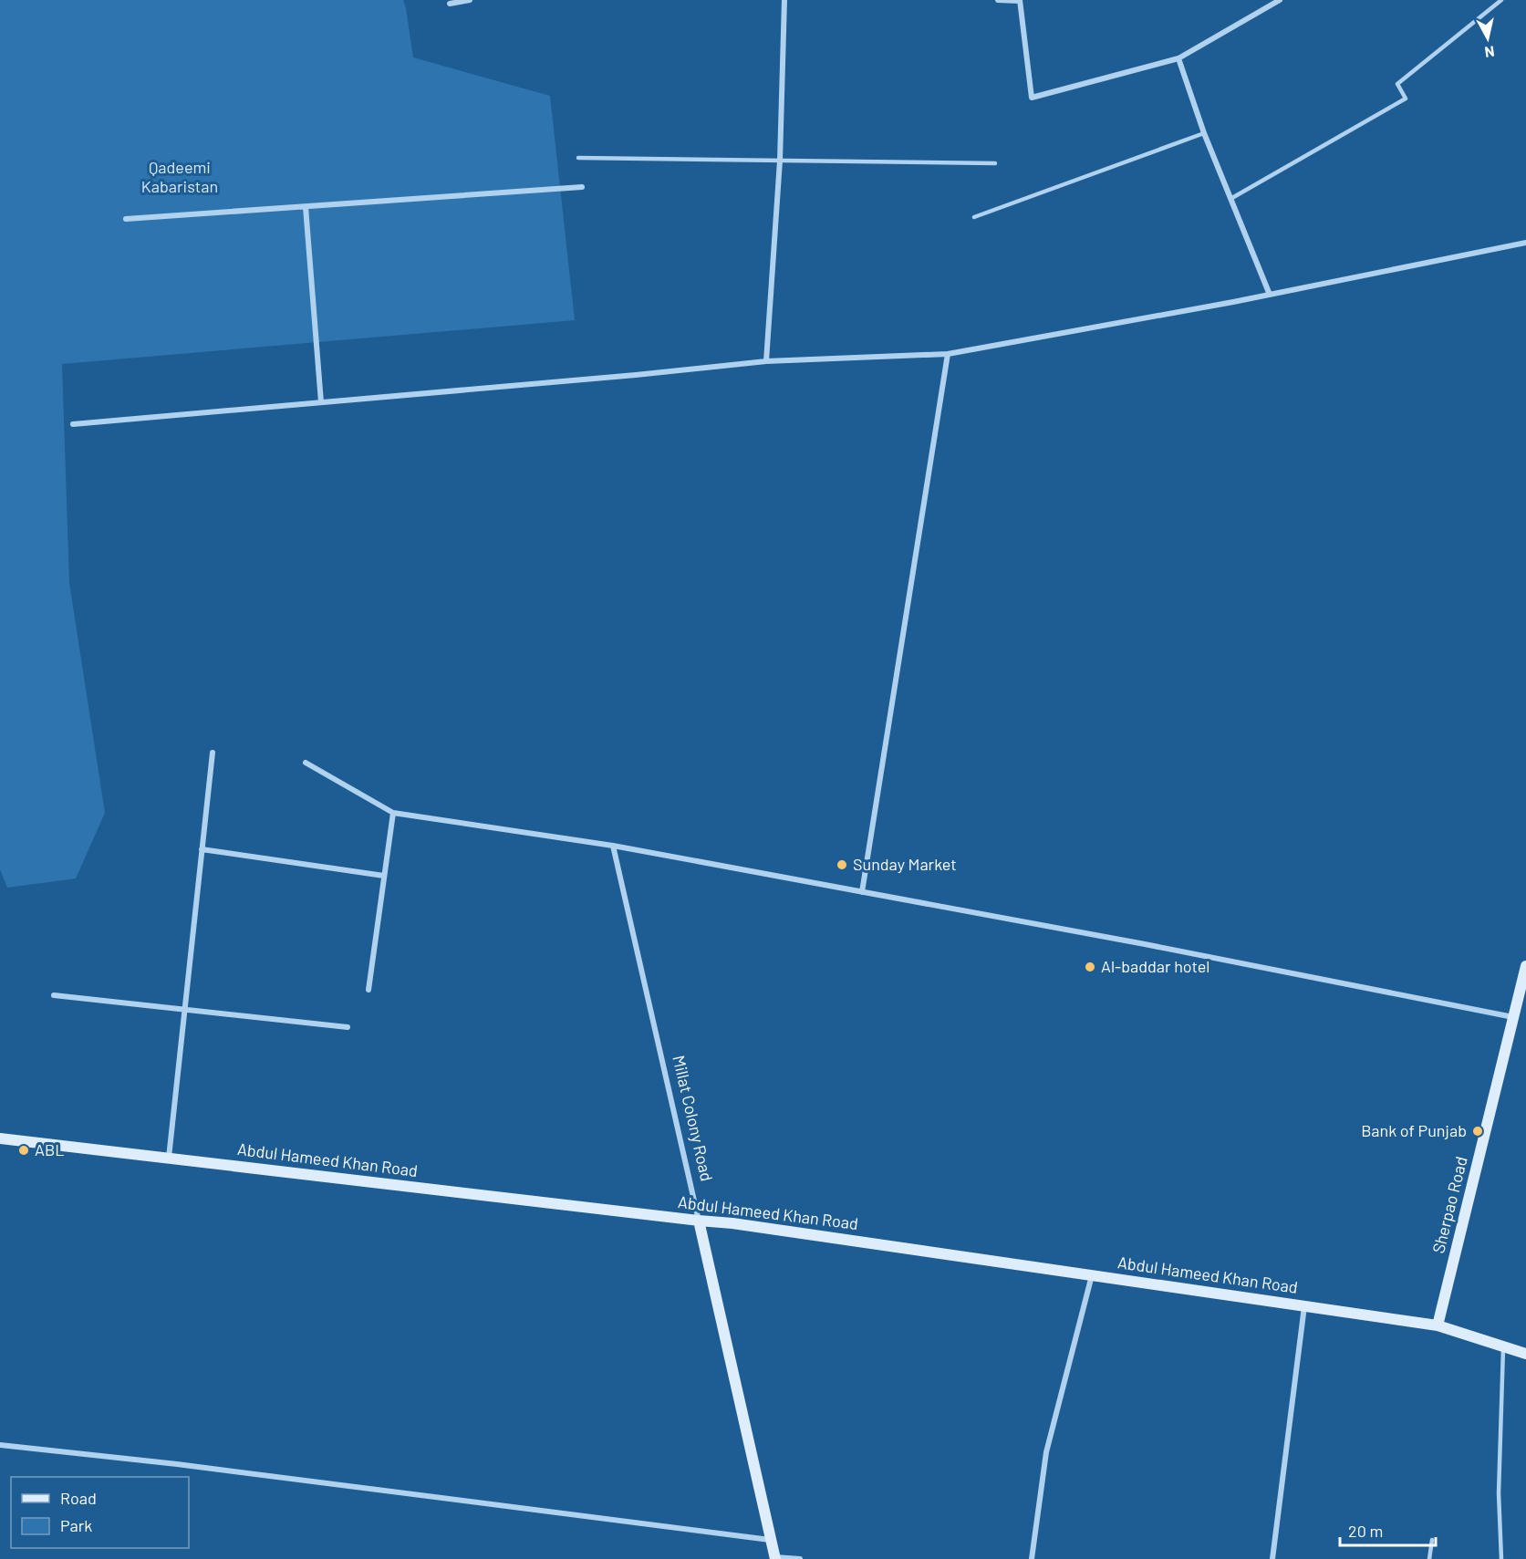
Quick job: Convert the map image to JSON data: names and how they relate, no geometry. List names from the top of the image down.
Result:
{
  "streets": {
    "street": ["Millat Colony Road", "Abdul Hameed Khan Road", "Sherpao Road"]
  },
  "crossings": [
    ["Millat Colony Road", "Abdul Hameed Khan Road"],
    ["Abdul Hameed Khan Road", "Sherpao Road"]
  ],
  "parks": ["Qadeemi Kabaristan"],
  "places": [
    "Sunday Market",
    "Al-baddar hotel",
    "Bank of Punjab",
    "ABL"
  ],
  "legend": ["Road", "Park"],
  "scale_bar": "20 m",
  "north": "bottom"
}
